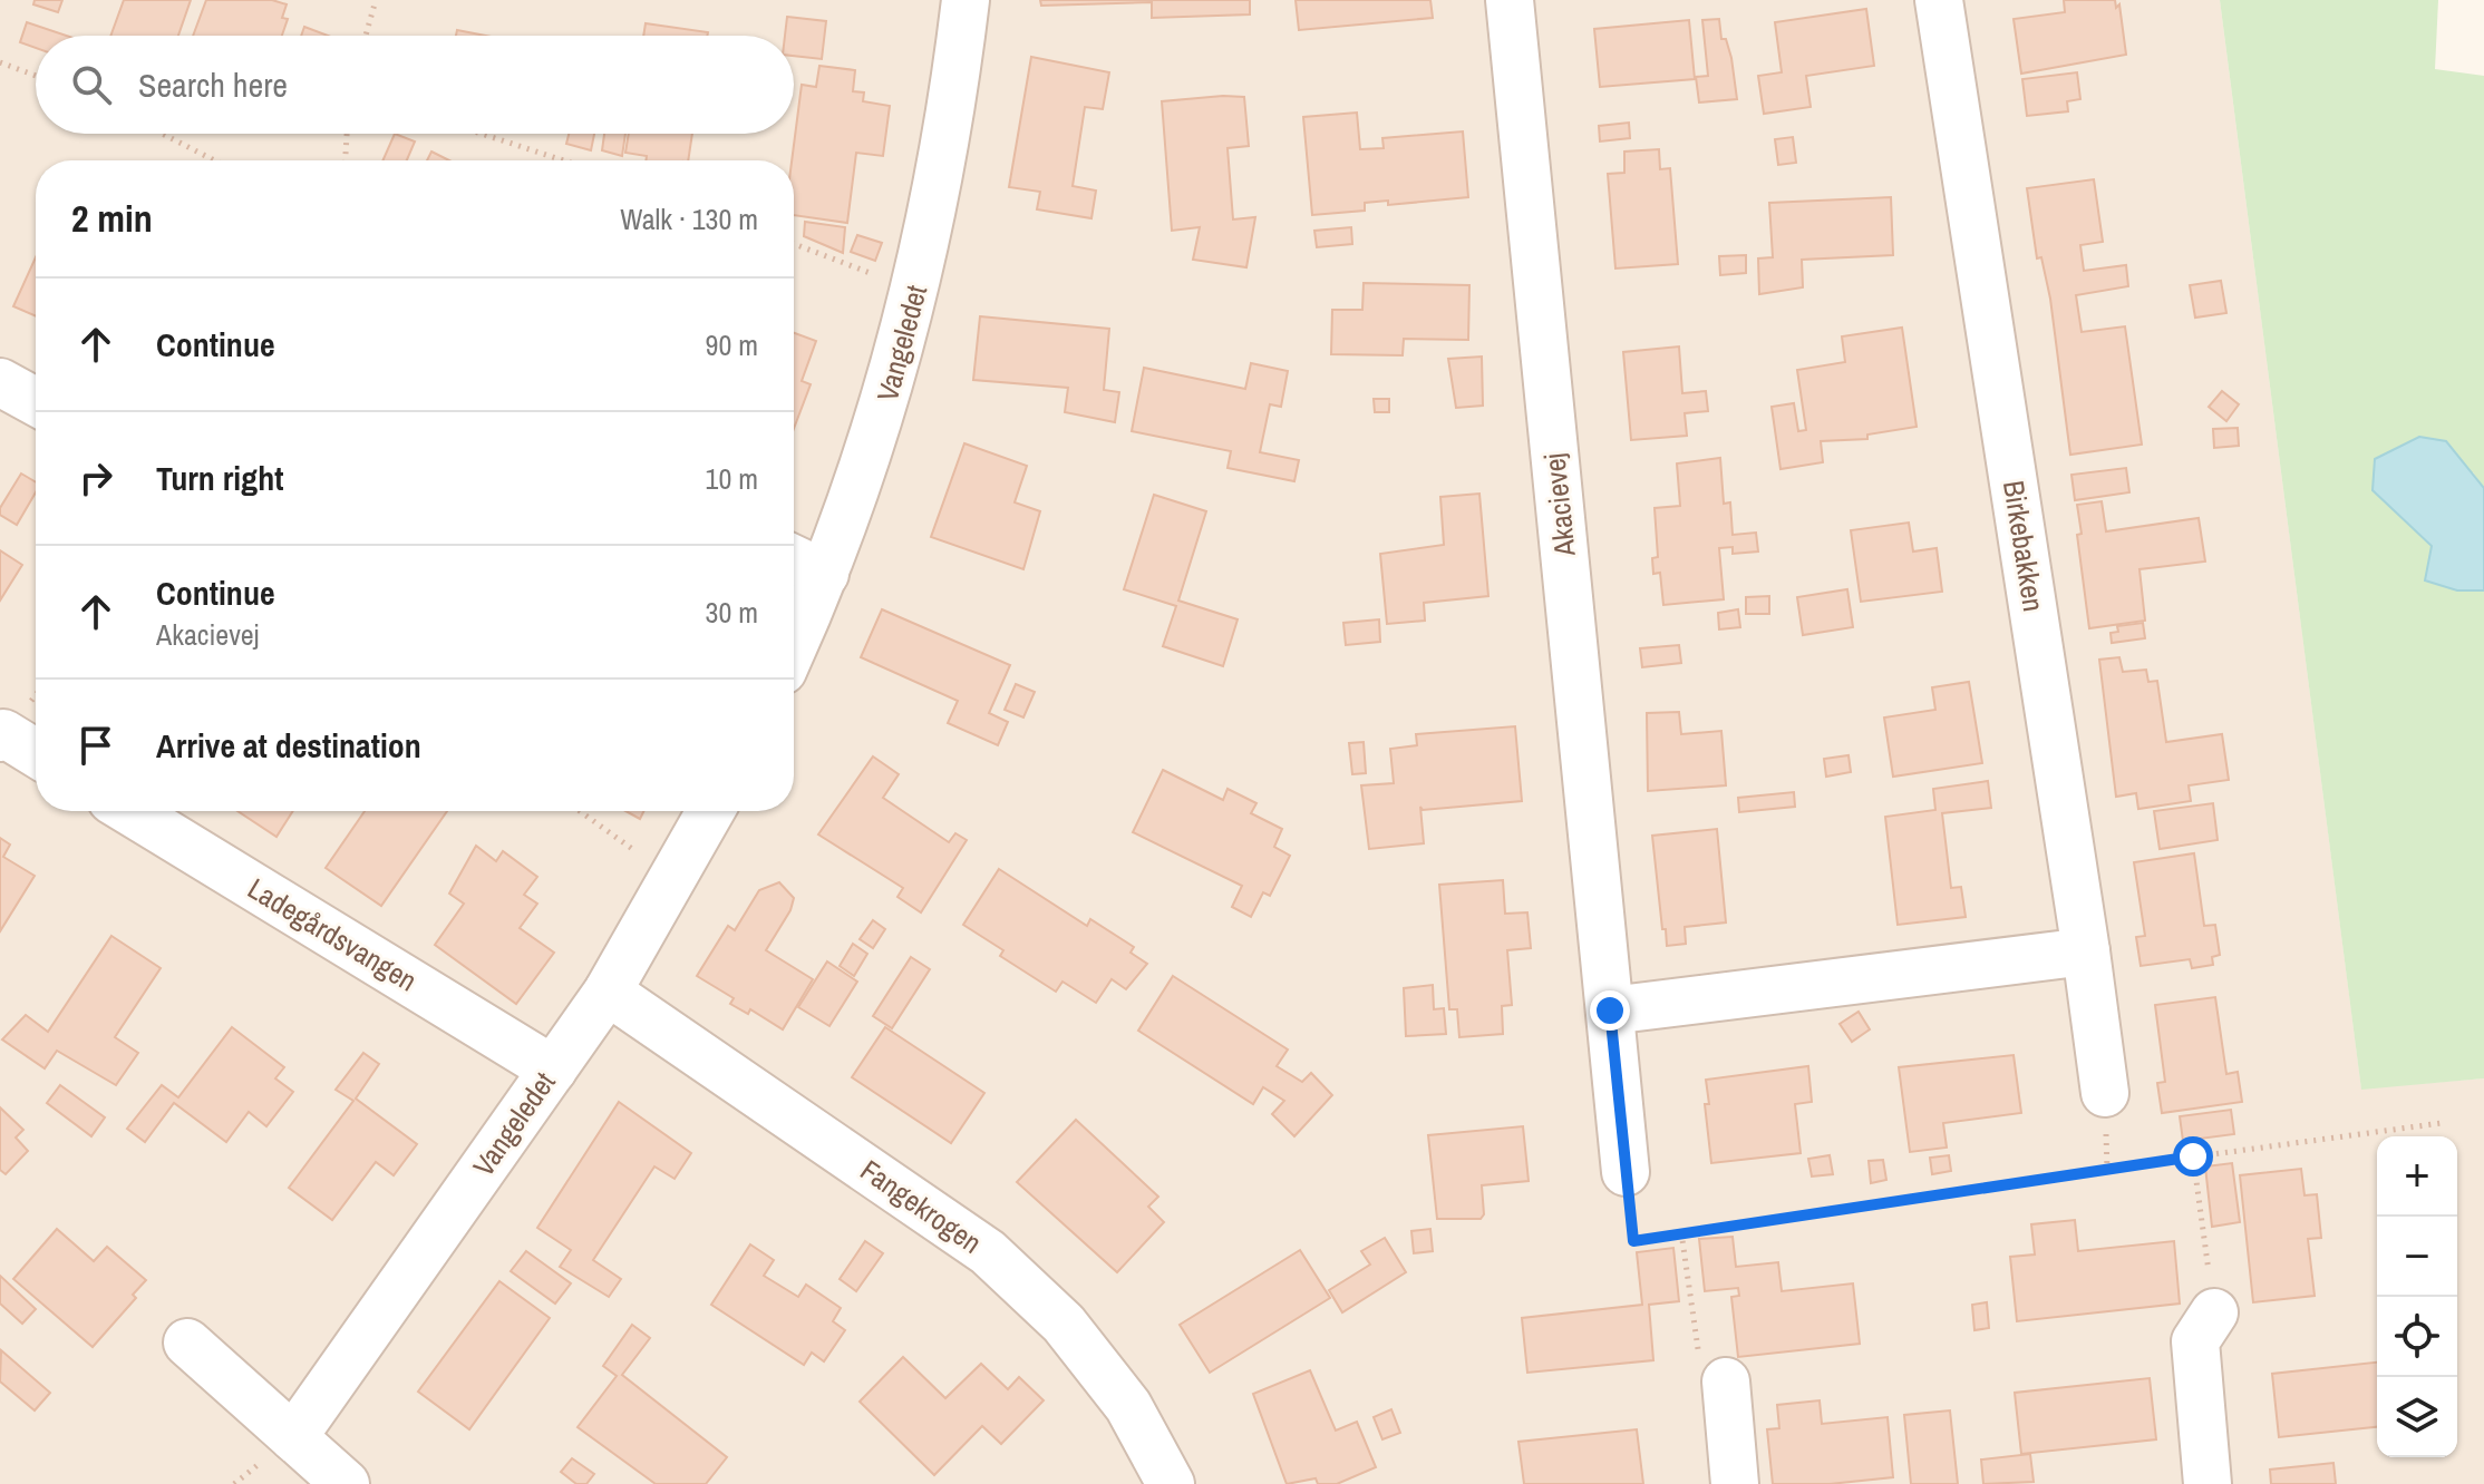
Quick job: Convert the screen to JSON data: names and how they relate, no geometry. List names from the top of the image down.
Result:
{
  "streets": {
    "street": [
      "Vangeledet",
      "Akacievej",
      "Birkebakken",
      "Ladegårdsvangen",
      "Fangekrogen"
    ]
  },
  "crossings": [
    ["Vangeledet", "Ladegårdsvangen"],
    ["Vangeledet", "Fangekrogen"]
  ],
  "page": {
    "search": "Search here",
    "heading": ["2 min", "Walk · 130 m"],
    "list": [
      ["Continue", "90 m"],
      ["Turn right", "10 m"],
      ["Continue", "Akacievej", "30 m"],
      "Arrive at destination"
    ],
    "map_buttons": ["+", "−"]
  }
}
